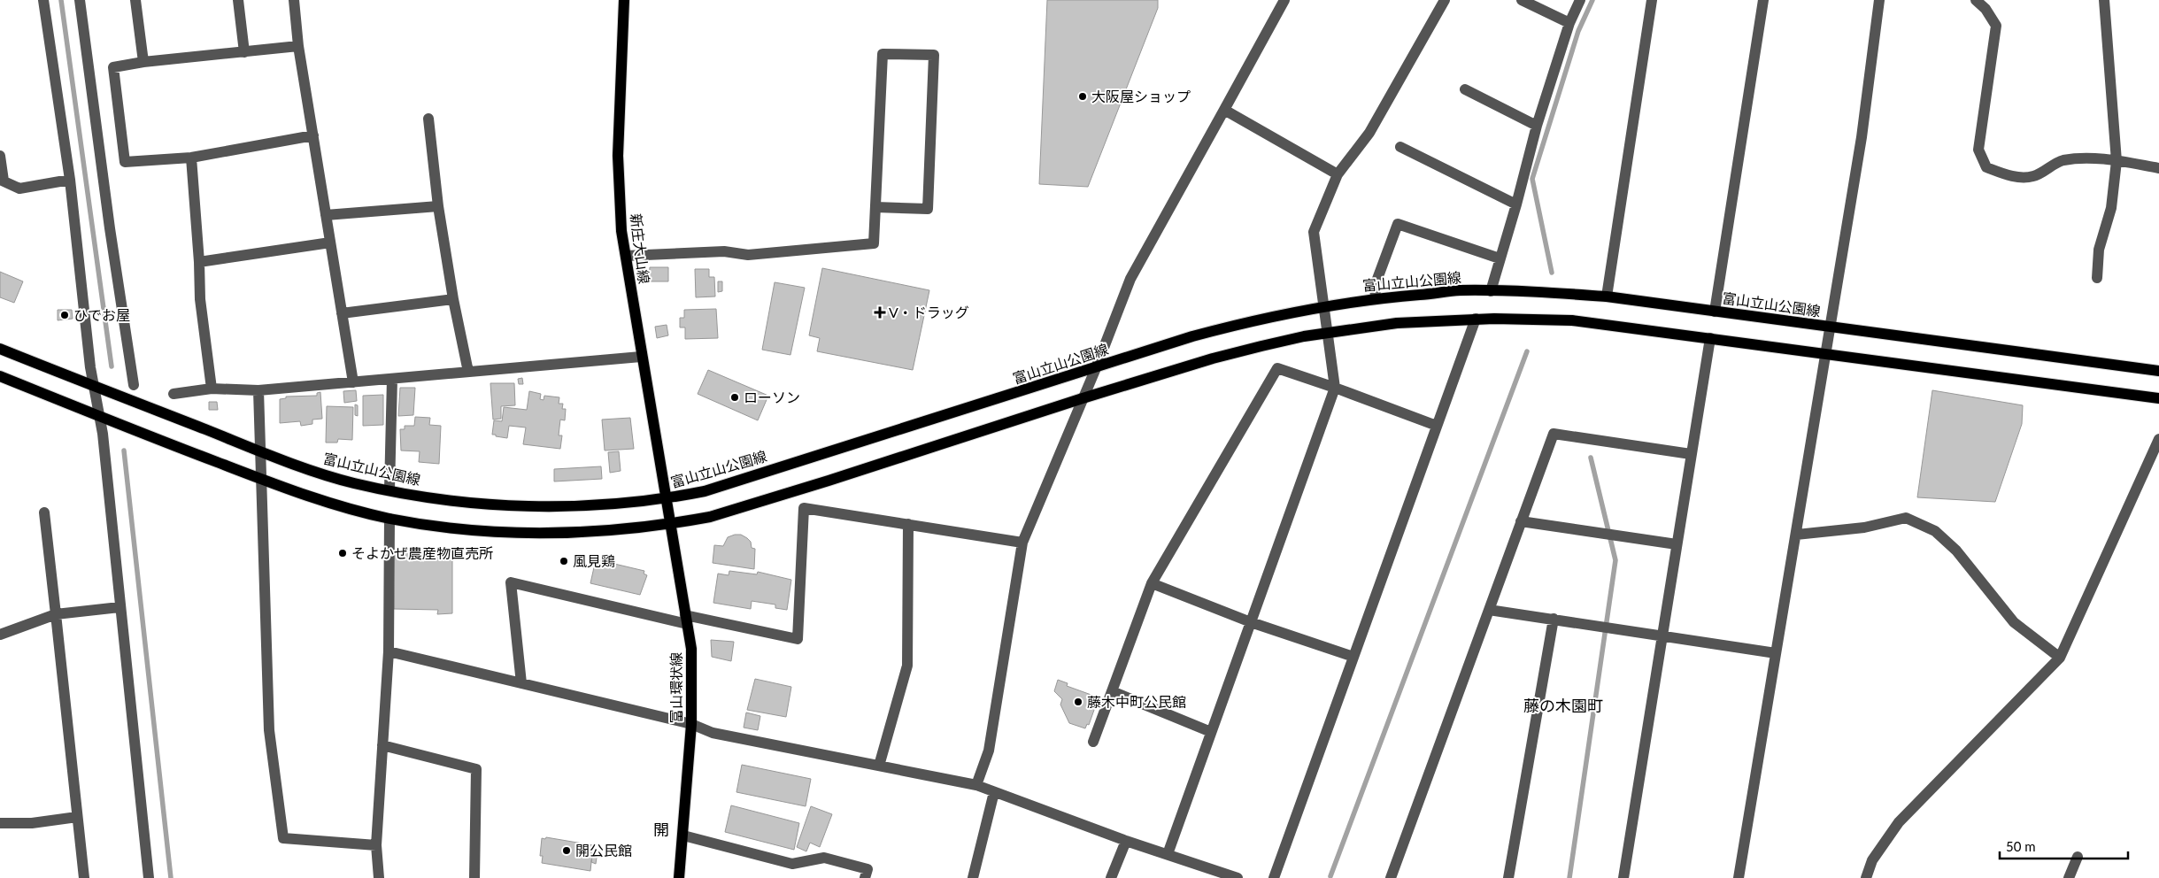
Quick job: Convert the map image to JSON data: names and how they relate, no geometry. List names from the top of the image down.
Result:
{
  "streets": {
    "main road": ["新庄大山線", "富山立山公園線", "富山環状線"]
  },
  "crossings": [
    ["新庄大山線", "富山立山公園線"],
    ["新庄大山線", "富山環状線"],
    ["富山立山公園線", "富山環状線"]
  ],
  "districts": ["藤の木園町", "開"],
  "places": {
    "other": [
      "大阪屋ショップ",
      "ひでお屋",
      "ローソン",
      "そよかぜ農産物直売所",
      "風見鶏",
      "藤木中町公民館",
      "開公民館"
    ],
    "health": ["V・ドラッグ"]
  },
  "scale_bar": "50 m"
}
